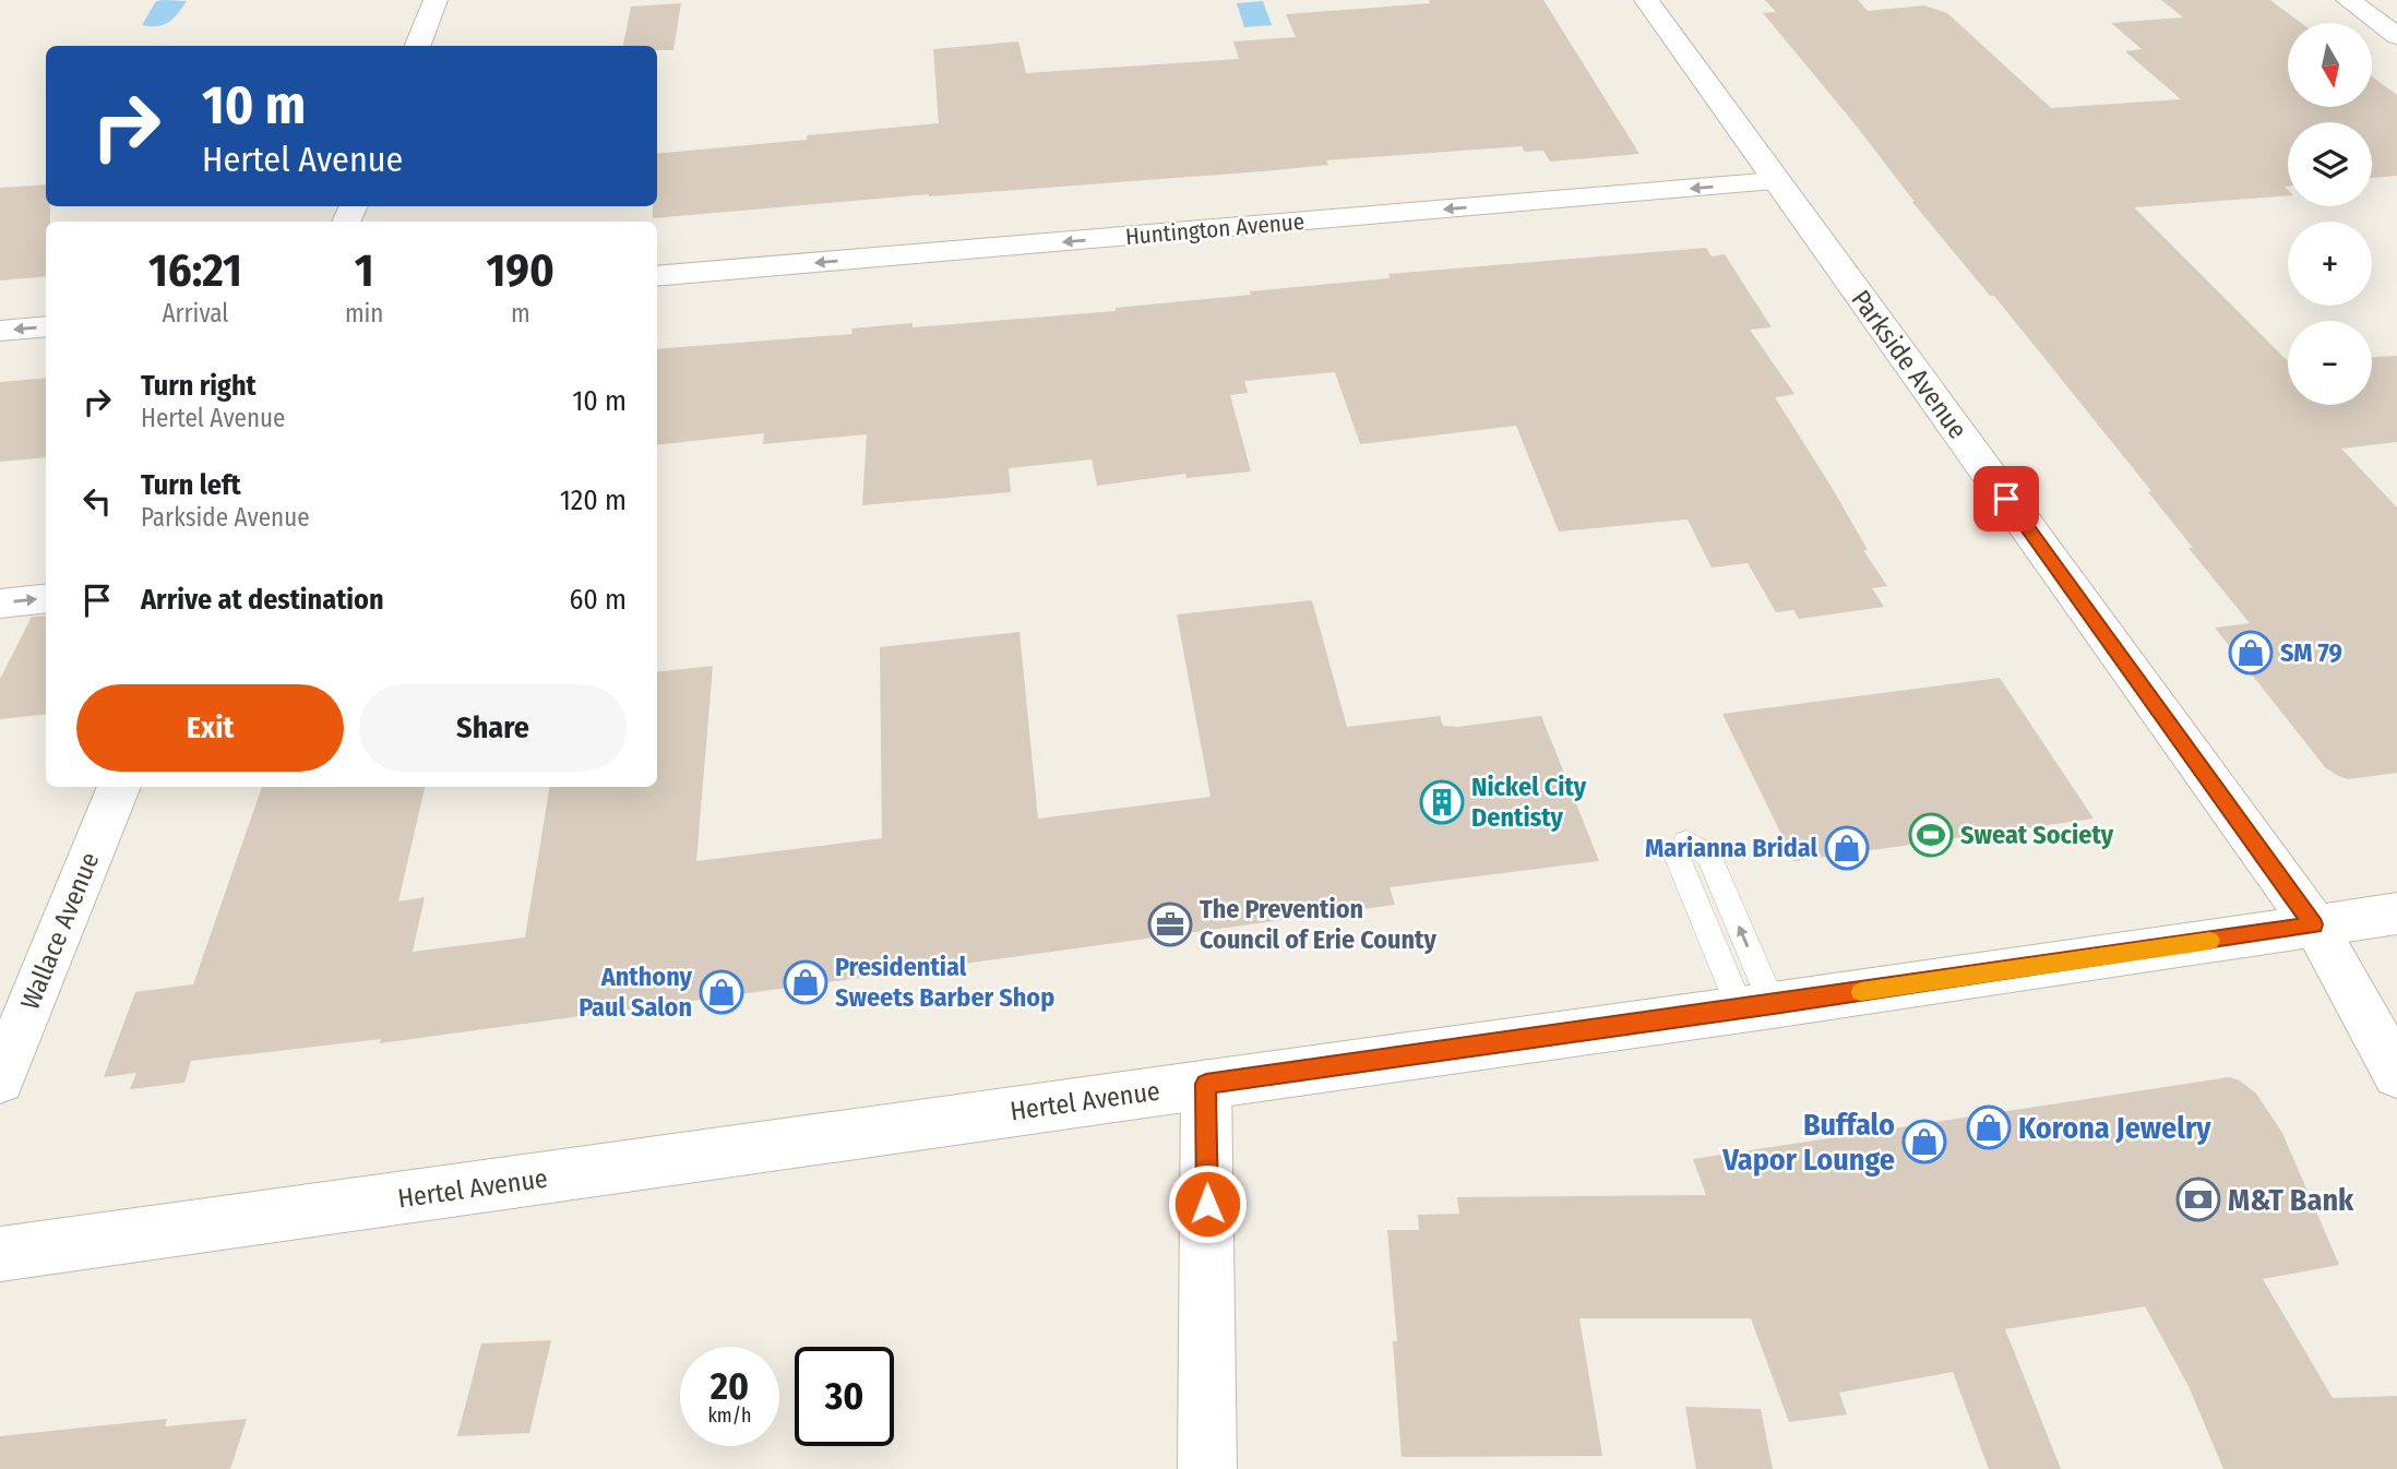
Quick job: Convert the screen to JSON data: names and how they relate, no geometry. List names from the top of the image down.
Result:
{
  "streets": {
    "street": [
      "Huntington Avenue",
      "Parkside Avenue",
      "Wallace Avenue",
      "Hertel Avenue"
    ]
  },
  "crossings": [
    ["Huntington Avenue", "Parkside Avenue"],
    ["Parkside Avenue", "Hertel Avenue"]
  ],
  "one_way": ["Huntington Avenue"],
  "places": {
    "shop": [
      "SM 79",
      "Marianna Bridal",
      "Presidential Sweets Barber Shop",
      "Anthony Paul Salon",
      "Korona Jewelry",
      "Buffalo Vapor Lounge"
    ],
    "building": ["Nickel City Dentisty"],
    "sports": ["Sweat Society"],
    "office": ["The Prevention Council of Erie County"],
    "bank": ["M&T Bank"]
  },
  "north": "bottom",
  "page": {
    "map_buttons": ["+", "−"],
    "turn": ["10 m", "Hertel Avenue"],
    "eta": [
      "16:21",
      "Arrival",
      "1",
      "min",
      "190",
      "m"
    ],
    "list": [
      {
        "name": "Turn right",
        "note": "Hertel Avenue",
        "value": "10 m"
      },
      {
        "name": "Turn left",
        "note": "Parkside Avenue",
        "value": "120 m"
      },
      {
        "name": "Arrive at destination",
        "value": "60 m"
      }
    ],
    "buttons": ["Exit", "Share"],
    "speed": "20 km/h",
    "limit": "30"
  }
}
